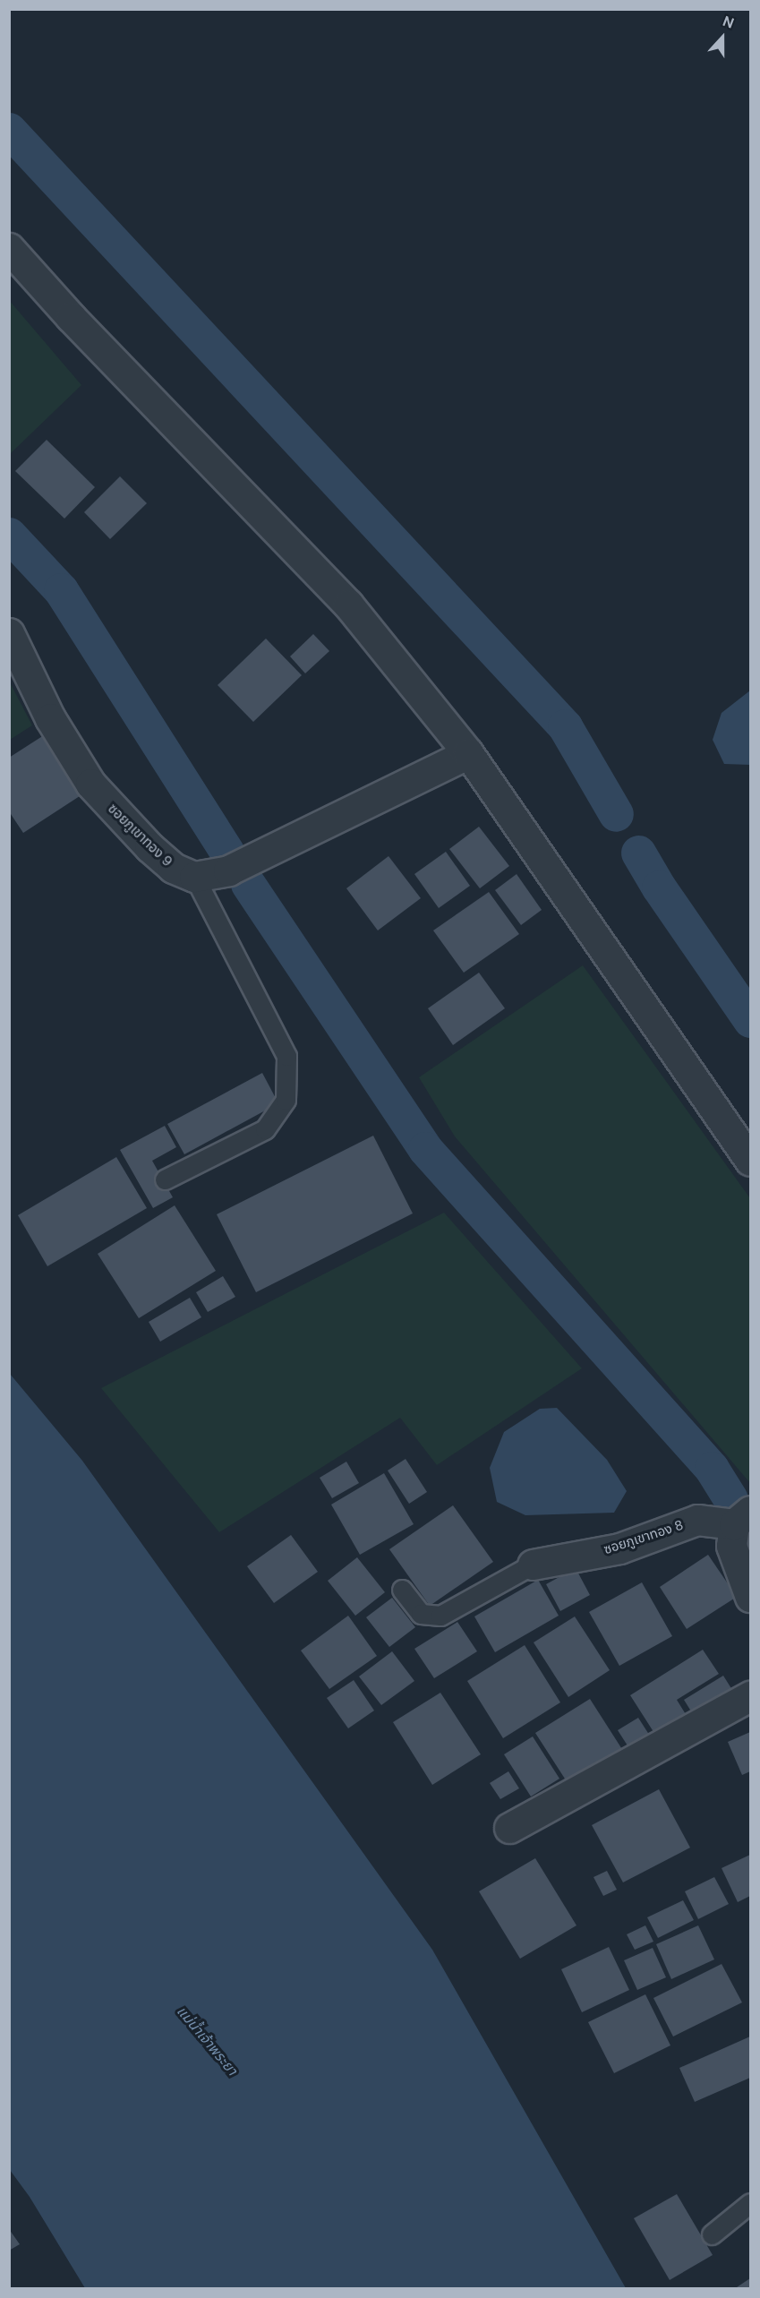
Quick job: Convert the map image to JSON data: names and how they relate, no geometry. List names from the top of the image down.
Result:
{
  "streets": {
    "street": ["ซอยภูเขาทอง 9", "ซอยภูเขาทอง 8"]
  },
  "water": ["แม่น้ำเจ้าพระยา"],
  "north": "top"
}
